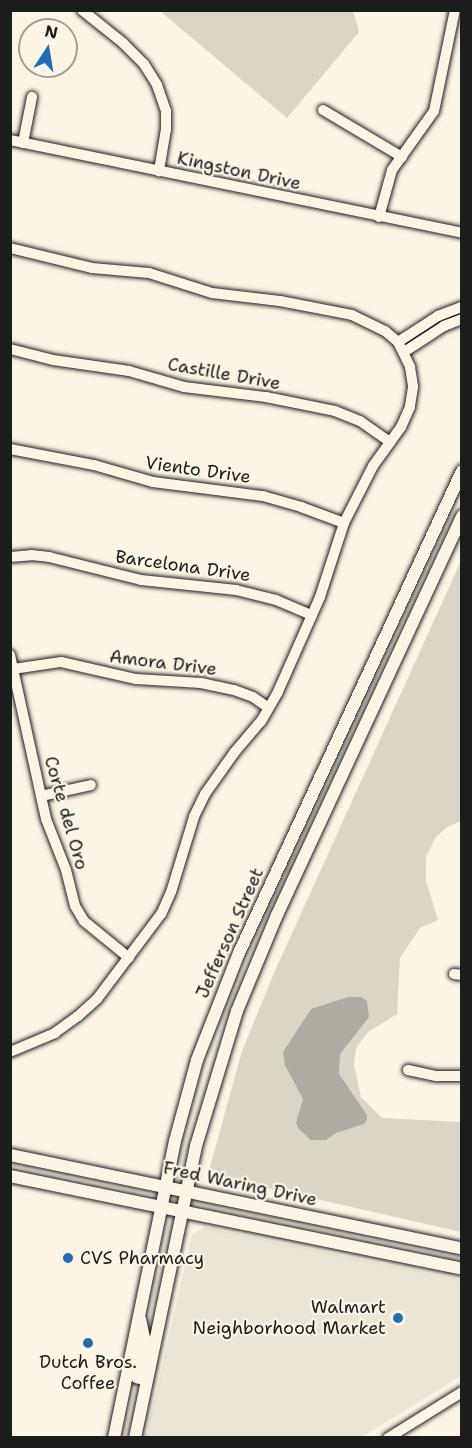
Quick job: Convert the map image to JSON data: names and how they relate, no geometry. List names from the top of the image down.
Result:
{
  "streets": {
    "main road": ["Jefferson Street", "Fred Waring Drive"],
    "street": [
      "Kingston Drive",
      "Castille Drive",
      "Viento Drive",
      "Barcelona Drive",
      "Amora Drive",
      "Corte del Oro"
    ]
  },
  "crossings": [
    ["Amora Drive", "Corte del Oro"],
    ["Jefferson Street", "Fred Waring Drive"]
  ],
  "places": ["CVS Pharmacy", "Walmart Neighborhood Market", "Dutch Bros. Coffee"],
  "north": "top"
}
